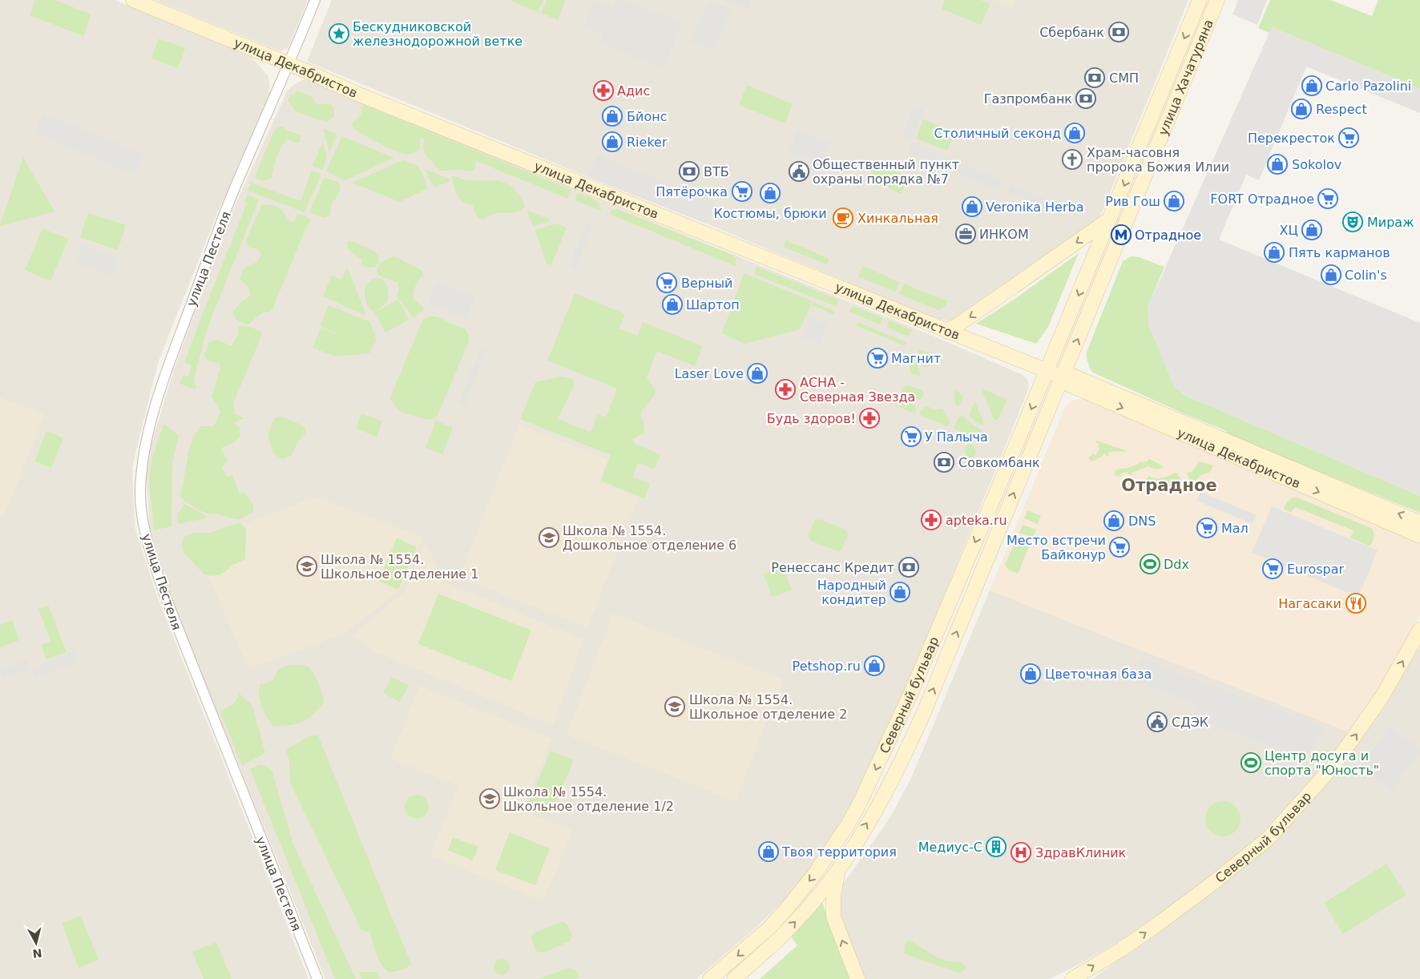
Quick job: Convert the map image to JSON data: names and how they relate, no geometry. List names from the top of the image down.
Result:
{
  "streets": {
    "main road": ["улица Декабристов", "улица Хачатуряна", "Северный бульвар"],
    "street": ["улица Пестеля"]
  },
  "crossings": [
    ["улица Декабристов", "улица Хачатуряна"],
    ["улица Декабристов", "улица Пестеля"],
    ["улица Декабристов", "Северный бульвар"],
    ["улица Хачатуряна", "Северный бульвар"]
  ],
  "districts": ["Отрадное"],
  "places": {
    "bank": [
      "Сбербанк",
      "СМП",
      "Газпромбанк",
      "ВТБ",
      "Совкомбанк",
      "Ренессанс Кредит"
    ],
    "place": ["Бескудниковской железнодорожной ветке"],
    "shop": [
      "Carlo Pazolini",
      "Respect",
      "Бйонс",
      "Столичный секонд",
      "Rieker",
      "Sokolov",
      "Костюмы, брюки",
      "Рив Гош",
      "Veronika Herba",
      "ХЦ",
      "Пять карманов",
      "Colin's",
      "Шартоп",
      "Laser Love",
      "DNS",
      "Народный кондитер",
      "Petshop.ru",
      "Цветочная база",
      "Твоя территория"
    ],
    "pharmacy": [
      "Адис",
      "АСНА - Северная Звезда",
      "Будь здоров!",
      "apteka.ru"
    ],
    "supermarket": [
      "Перекресток",
      "Пятёрочка",
      "FORT Отрадное",
      "Верный",
      "Магнит",
      "У Палыча",
      "Мал",
      "Место встречи Байконур",
      "Eurospar"
    ],
    "church": ["Храм-часовня пророка Божия Илии"],
    "public building": ["Общественный пункт охраны порядка №7", "СДЭК"],
    "cafe": ["Хинкальная"],
    "theatre": ["Мираж"],
    "office": ["ИНКОМ"],
    "metro station": ["Отрадное"],
    "school or university": [
      "Школа № 1554. Дошкольное отделение 6",
      "Школа № 1554. Школьное отделение 1",
      "Школа № 1554. Школьное отделение 2",
      "Школа № 1554. Школьное отделение 1/2"
    ],
    "sports": ["Ddx", "Центр досуга и спорта \"Юность\""],
    "restaurant": ["Нагасаки"],
    "building": ["Медиус-С"],
    "hospital": ["ЗдравКлиник"]
  },
  "north": "bottom"
}
